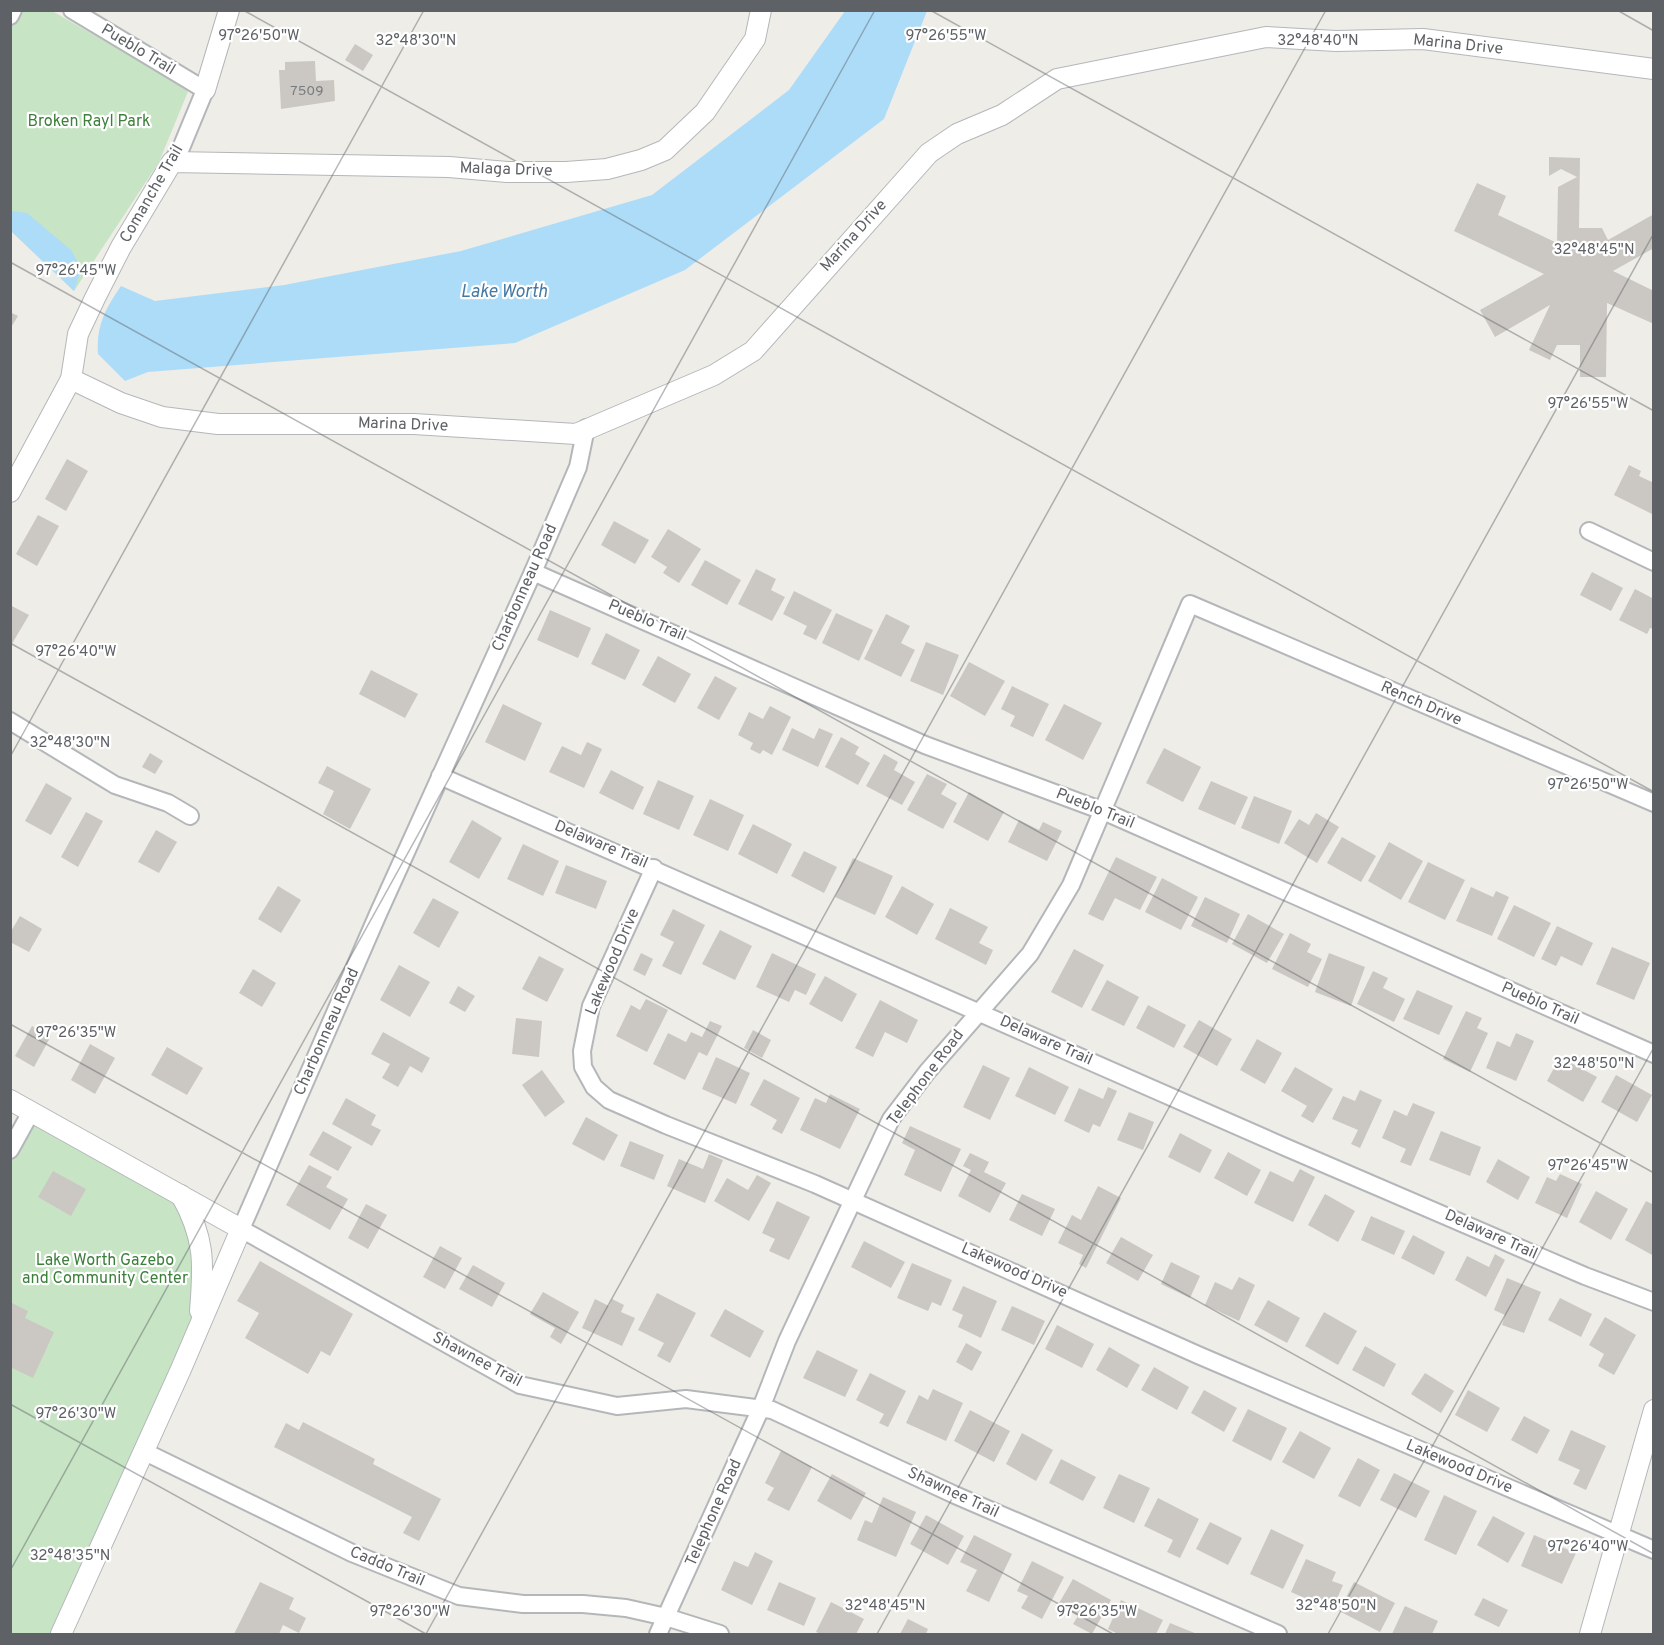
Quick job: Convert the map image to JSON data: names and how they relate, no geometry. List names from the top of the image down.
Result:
{
  "streets": {
    "street": [
      "Marina Drive",
      "Pueblo Trail",
      "Malaga Drive",
      "Comanche Trail",
      "Charbonneau Road",
      "Rench Drive",
      "Delaware Trail",
      "Lakewood Drive",
      "Telephone Road",
      "Shawnee Trail",
      "Caddo Trail"
    ]
  },
  "crossings": [
    ["Marina Drive", "Comanche Trail"],
    ["Marina Drive", "Charbonneau Road"],
    ["Pueblo Trail", "Comanche Trail"],
    ["Pueblo Trail", "Charbonneau Road"],
    ["Pueblo Trail", "Telephone Road"],
    ["Malaga Drive", "Comanche Trail"],
    ["Charbonneau Road", "Delaware Trail"],
    ["Charbonneau Road", "Shawnee Trail"],
    ["Charbonneau Road", "Caddo Trail"],
    ["Rench Drive", "Telephone Road"],
    ["Delaware Trail", "Lakewood Drive"],
    ["Delaware Trail", "Telephone Road"],
    ["Lakewood Drive", "Telephone Road"],
    ["Telephone Road", "Shawnee Trail"],
    ["Telephone Road", "Caddo Trail"]
  ],
  "water": ["Lake Worth"],
  "parks": ["Broken Rayl Park", "Lake Worth Gazebo and Community Center"],
  "house_numbers": ["7509"],
  "coordinates": [
    "97°26'50\"W",
    "97°26'55\"W",
    "32°48'30\"N",
    "32°48'40\"N",
    "32°48'45\"N",
    "97°26'45\"W",
    "97°26'40\"W",
    "97°26'35\"W",
    "32°48'50\"N",
    "97°26'30\"W",
    "32°48'35\"N"
  ]
}
